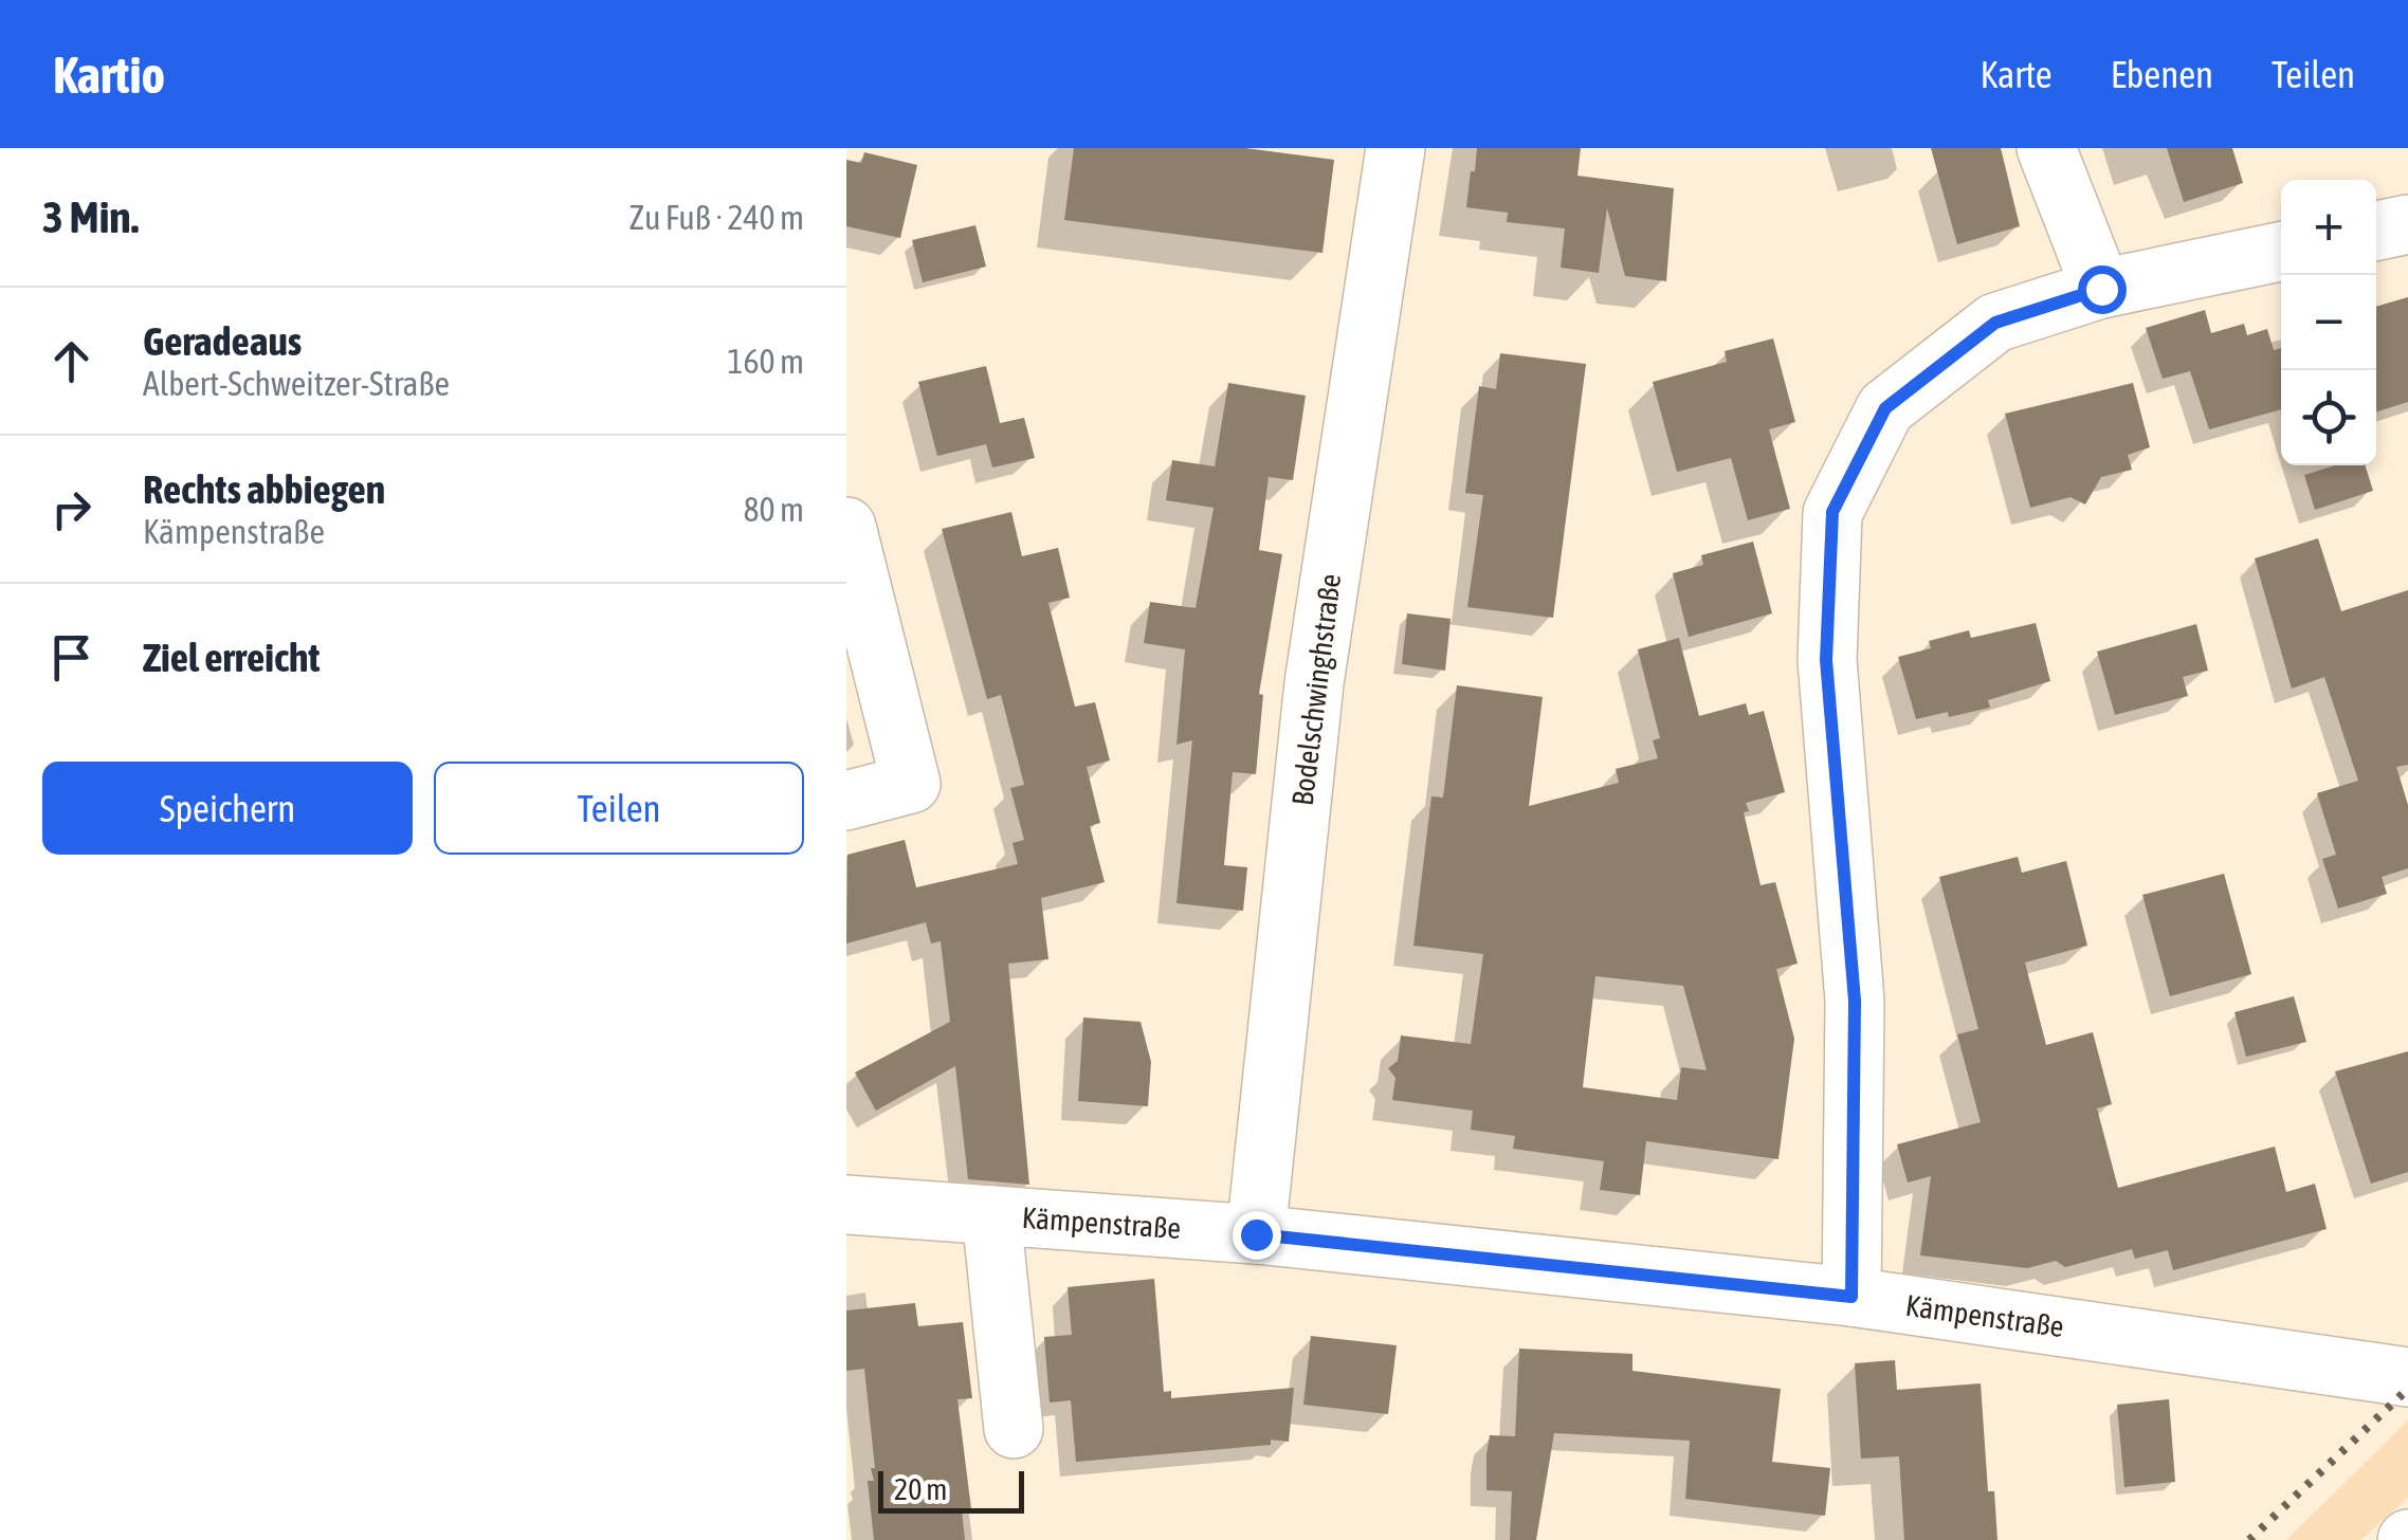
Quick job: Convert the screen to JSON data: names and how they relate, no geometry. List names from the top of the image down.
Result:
{
  "streets": {
    "street": ["Bodelschwinghstraße", "Kämpenstraße"]
  },
  "crossings": [
    ["Bodelschwinghstraße", "Kämpenstraße"]
  ],
  "scale_bar": "20 m",
  "page": {
    "header": "Kartio",
    "nav": ["Karte", "Ebenen", "Teilen"],
    "heading": ["3 Min.", "Zu Fuß · 240 m"],
    "map_buttons": ["+", "−"],
    "list": [
      ["Geradeaus", "Albert-Schweitzer-Straße", "160 m"],
      ["Rechts abbiegen", "Kämpenstraße", "80 m"],
      "Ziel erreicht"
    ],
    "buttons": ["Speichern", "Teilen"],
    "scale": "20 m"
  }
}
